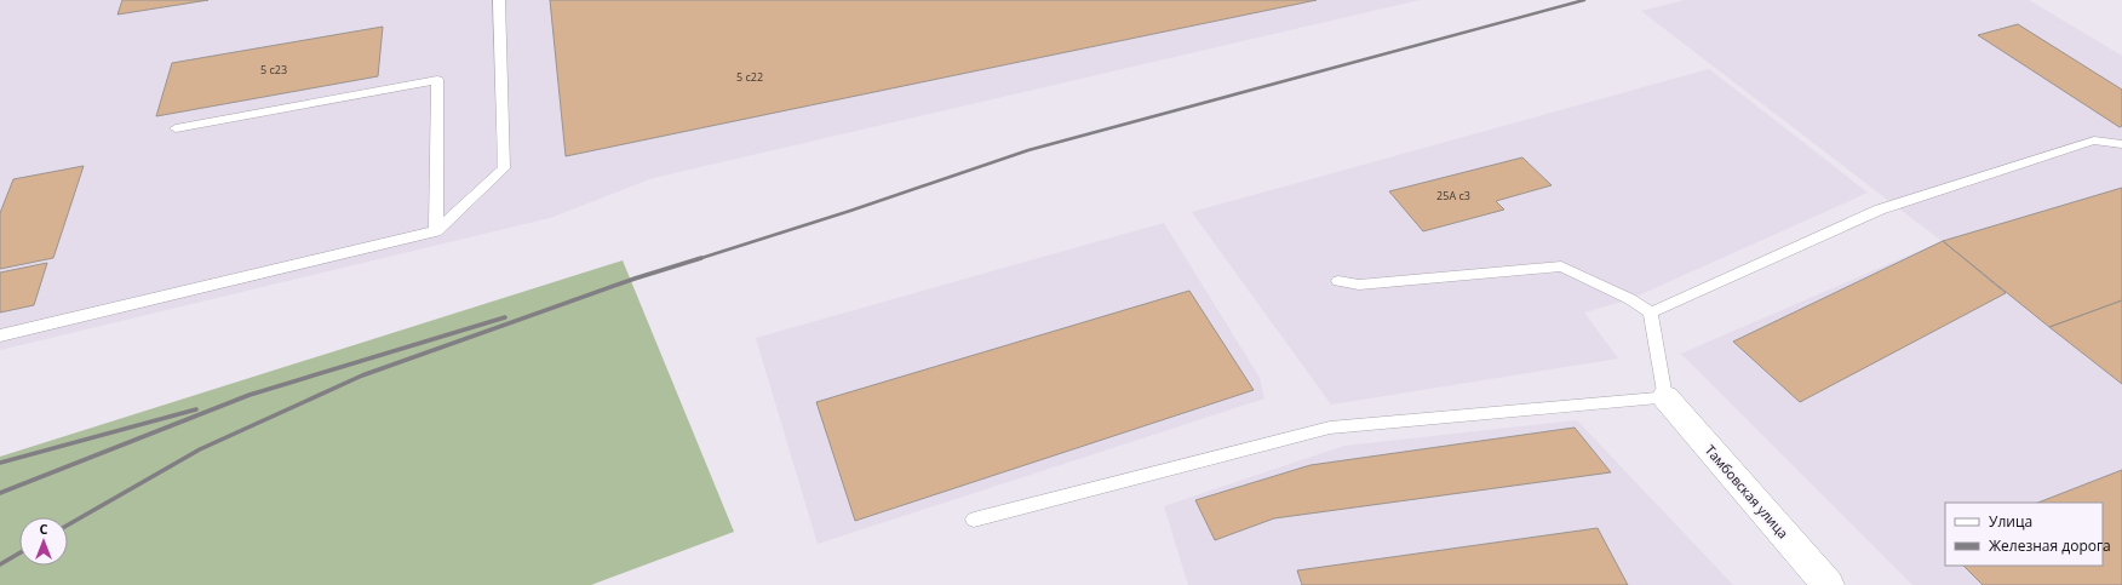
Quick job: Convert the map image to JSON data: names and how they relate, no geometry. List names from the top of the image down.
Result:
{
  "streets": {
    "street": ["Тамбовская улица"]
  },
  "house_numbers": ["5 с23", "5 с22", "25А с3"],
  "legend": ["Улица", "Железная дорога"],
  "north": "top"
}
